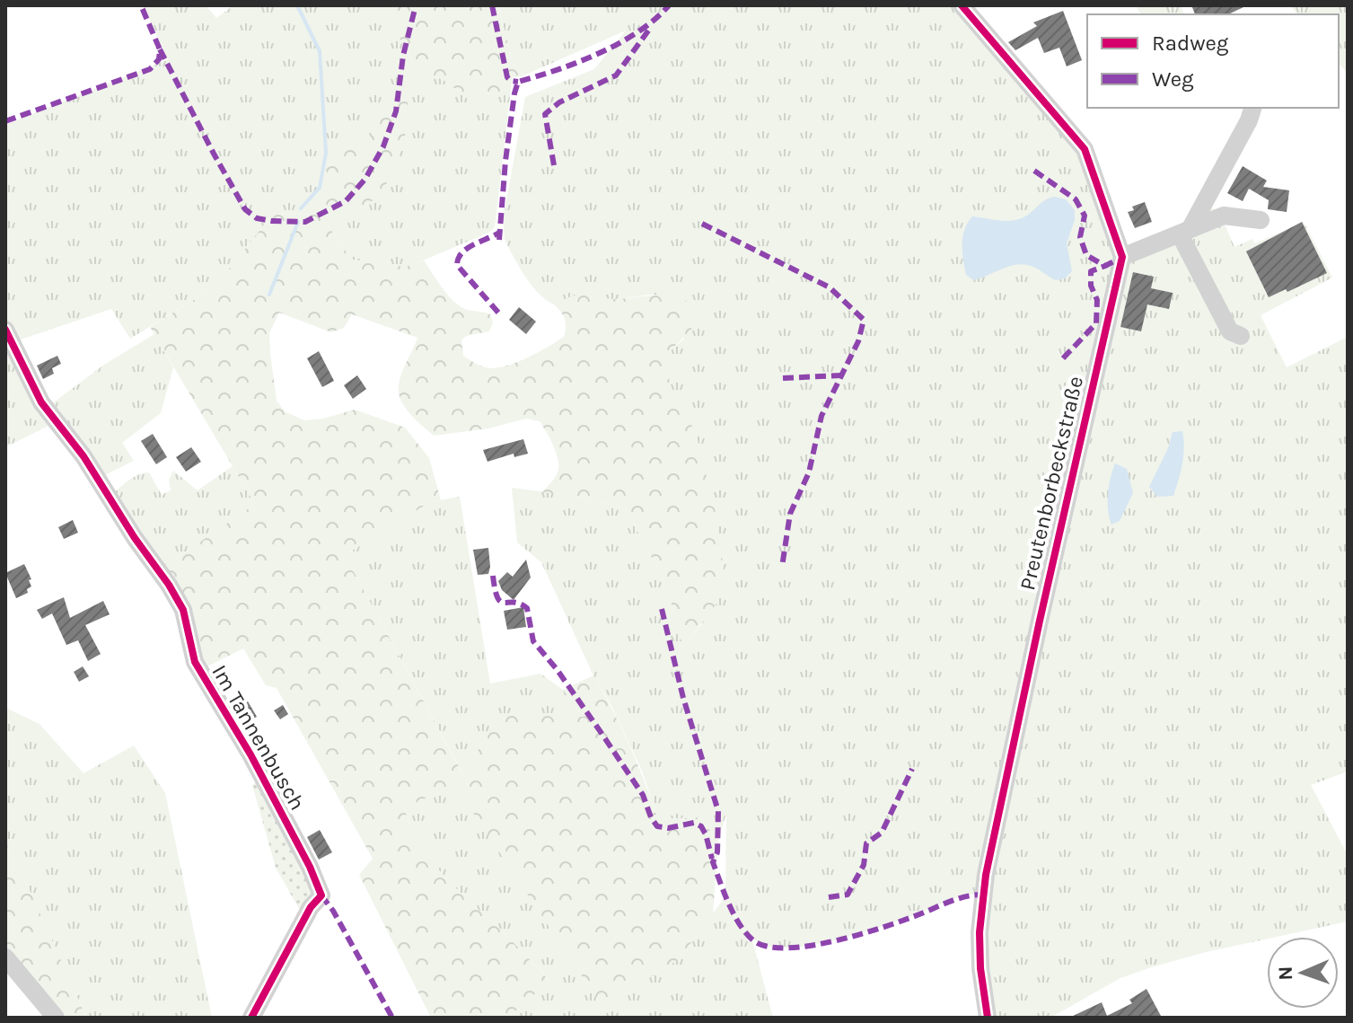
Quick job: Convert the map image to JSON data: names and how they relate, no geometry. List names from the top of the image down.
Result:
{
  "streets": {
    "street": ["Preutenborbeckstraße", "Im Tannenbusch"]
  },
  "legend": ["Radweg", "Weg"],
  "north": "left"
}
